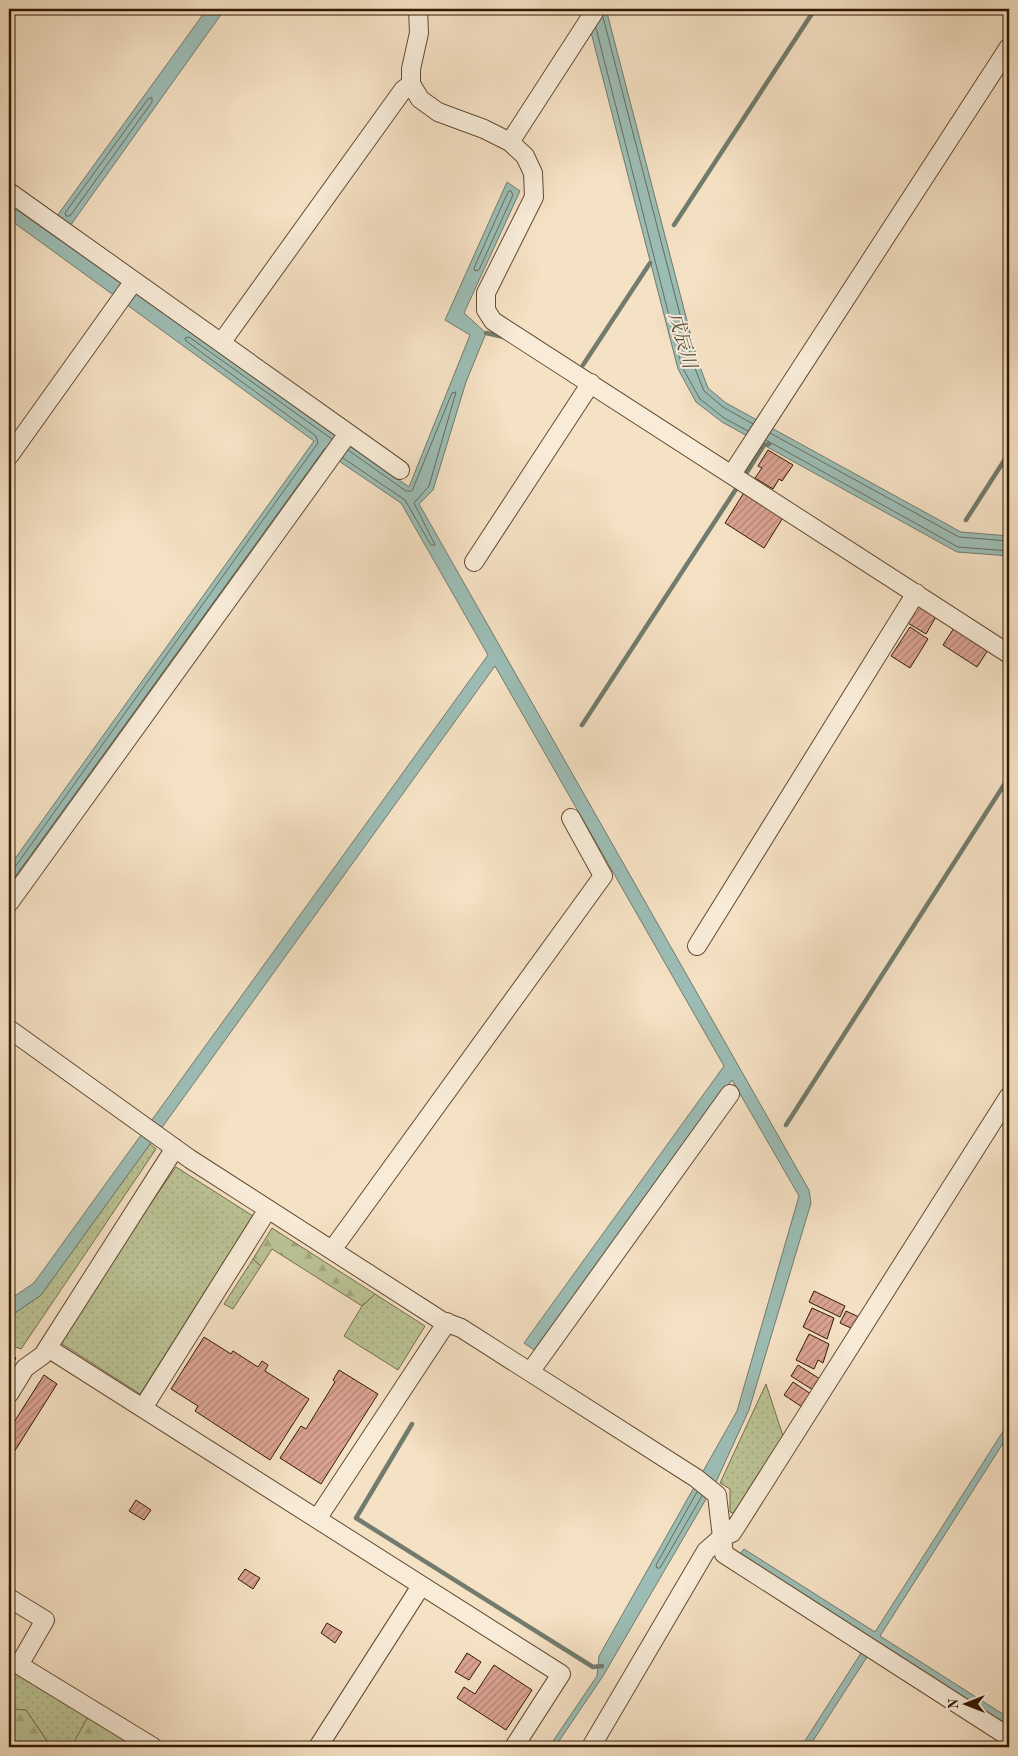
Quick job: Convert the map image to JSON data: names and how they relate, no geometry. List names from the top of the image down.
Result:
{
  "water": ["戊辰川"],
  "north": "left"
}
